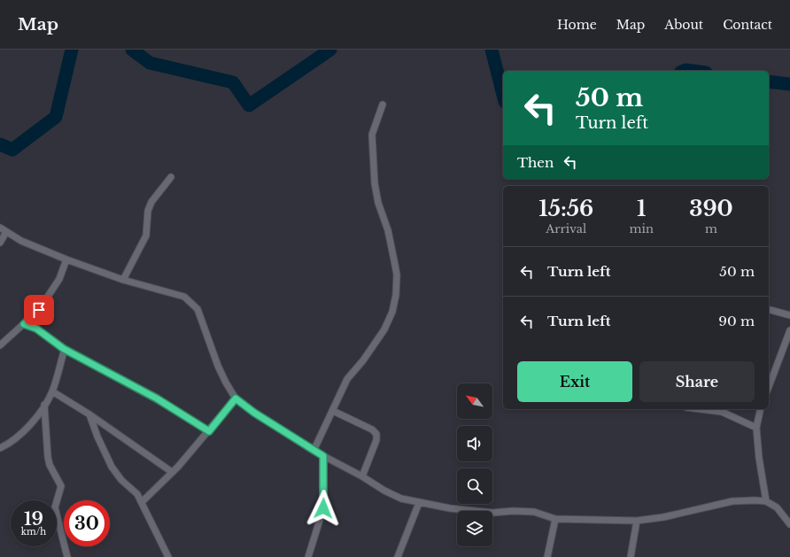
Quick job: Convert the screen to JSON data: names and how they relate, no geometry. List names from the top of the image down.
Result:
{
  "north": "top left",
  "page": {
    "header": "Map",
    "nav": [
      "Home",
      "Map",
      "About",
      "Contact"
    ],
    "turn": ["50 m", "Turn left"],
    "then": "Then",
    "eta": [
      "15:56",
      "Arrival",
      "1",
      "min",
      "390",
      "m"
    ],
    "list": [
      {
        "name": "Turn left",
        "value": "50 m"
      },
      {
        "name": "Turn left",
        "value": "90 m"
      }
    ],
    "buttons": ["Exit", "Share"],
    "speed": "19 km/h",
    "limit": "30"
  }
}
